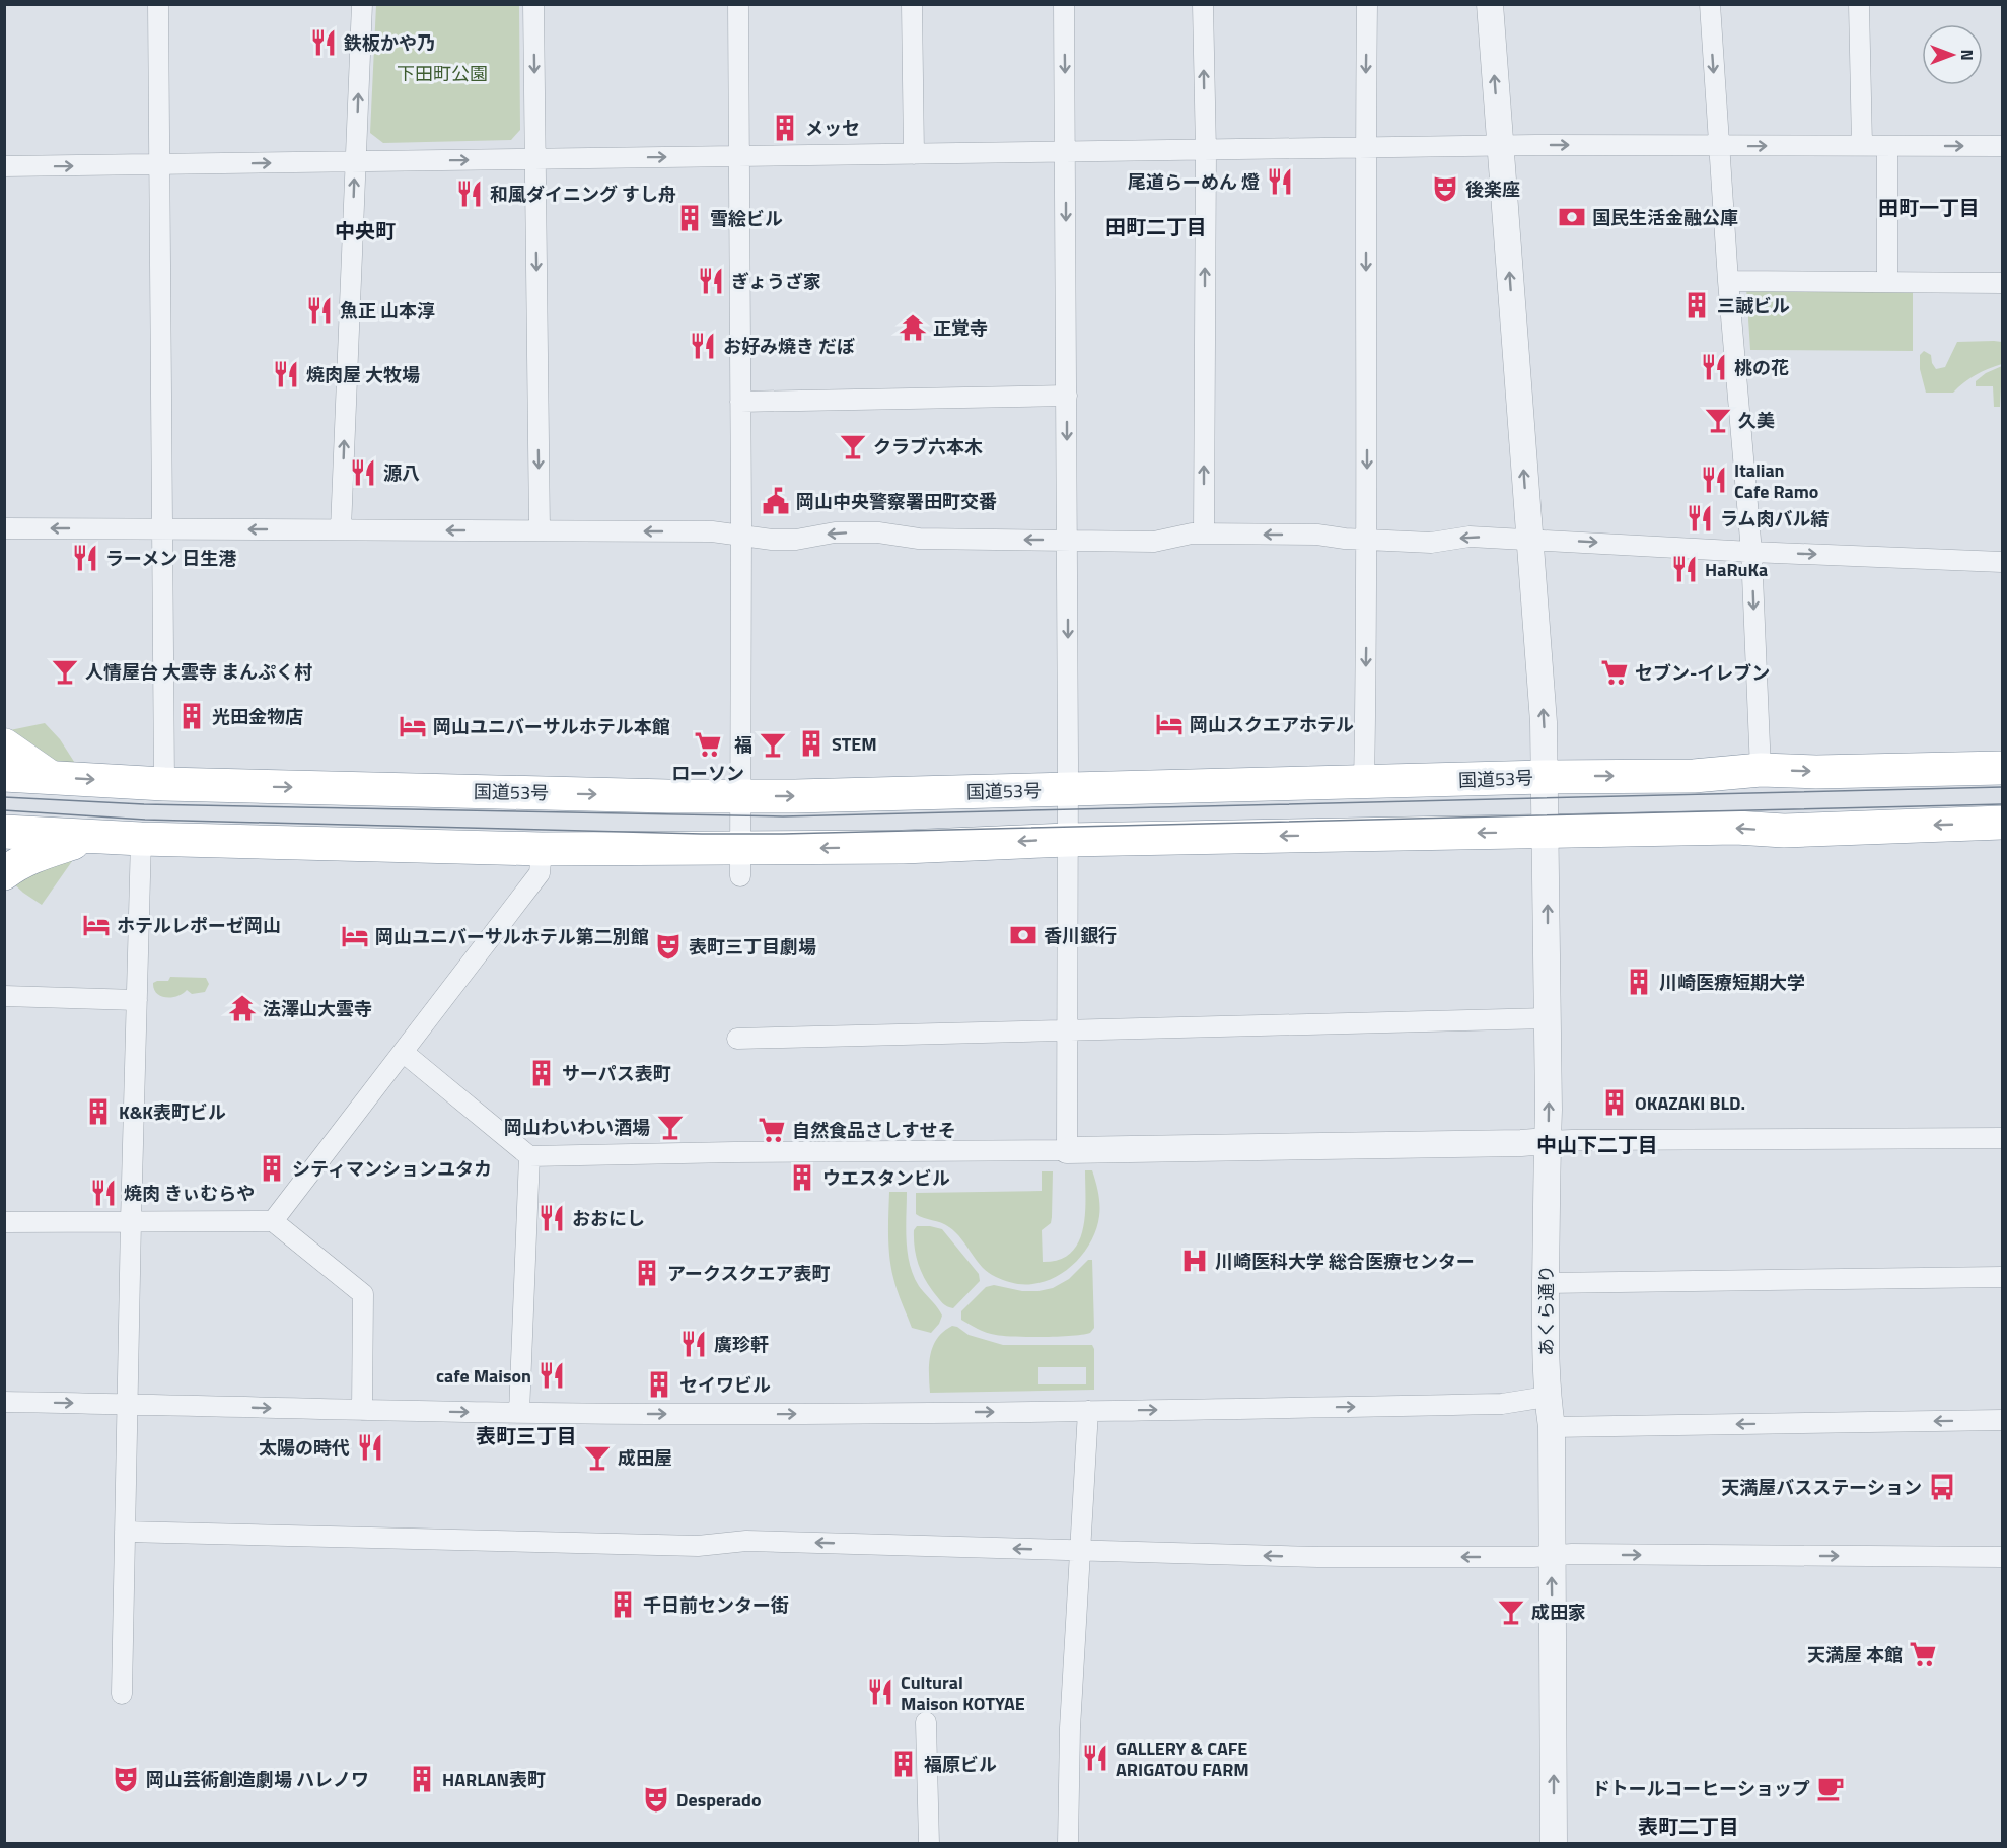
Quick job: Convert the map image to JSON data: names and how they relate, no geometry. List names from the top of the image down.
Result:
{
  "streets": {
    "highway": ["国道53号"],
    "street": ["あくら通り"]
  },
  "crossings": [
    ["国道53号", "あくら通り"]
  ],
  "districts": [
    "田町一丁目",
    "田町二丁目",
    "中央町",
    "中山下二丁目",
    "表町三丁目",
    "表町二丁目"
  ],
  "parks": ["下田町公園"],
  "places": {
    "restaurant": [
      "鉄板かや乃",
      "尾道らーめん 燈",
      "和風ダイニング すし舟",
      "ぎょうざ家",
      "魚正 山本淳",
      "お好み焼き だぼ",
      "桃の花",
      "焼肉屋 大牧場",
      "源八",
      "Italian Cafe Ramo",
      "ラム肉バル結",
      "ラーメン 日生港",
      "HaRuKa",
      "焼肉 きぃむらや",
      "おおにし",
      "廣珍軒",
      "cafe Maison",
      "太陽の時代",
      "Cultural Maison KOTYAE",
      "GALLERY & CAFE ARIGATOU FARM"
    ],
    "building": [
      "メッセ",
      "雪絵ビル",
      "三誠ビル",
      "光田金物店",
      "STEM",
      "川崎医療短期大学",
      "サーパス表町",
      "OKAZAKI BLD.",
      "K&K表町ビル",
      "シティマンションユタカ",
      "ウエスタンビル",
      "アークスクエア表町",
      "セイワビル",
      "千日前センター街",
      "福原ビル",
      "HARLAN表町"
    ],
    "theatre": [
      "後楽座",
      "表町三丁目劇場",
      "岡山芸術創造劇場 ハレノワ",
      "Desperado"
    ],
    "bank": ["国民生活金融公庫", "香川銀行"],
    "temple": ["正覚寺", "法澤山大雲寺"],
    "bar": [
      "久美",
      "クラブ六本木",
      "人情屋台 大雲寺 まんぷく村",
      "福",
      "岡山わいわい酒場",
      "成田屋",
      "成田家"
    ],
    "public building": ["岡山中央警察署田町交番"],
    "supermarket": [
      "セブン-イレブン",
      "ローソン",
      "自然食品さしすせそ",
      "天満屋 本館"
    ],
    "hotel": [
      "岡山スクエアホテル",
      "岡山ユニバーサルホテル本館",
      "ホテルレポーゼ岡山",
      "岡山ユニバーサルホテル第二別館"
    ],
    "hospital": ["川崎医科大学 総合医療センター"],
    "bus stop": ["天満屋バスステーション"],
    "cafe": ["ドトールコーヒーショップ"]
  },
  "north": "right"
}
